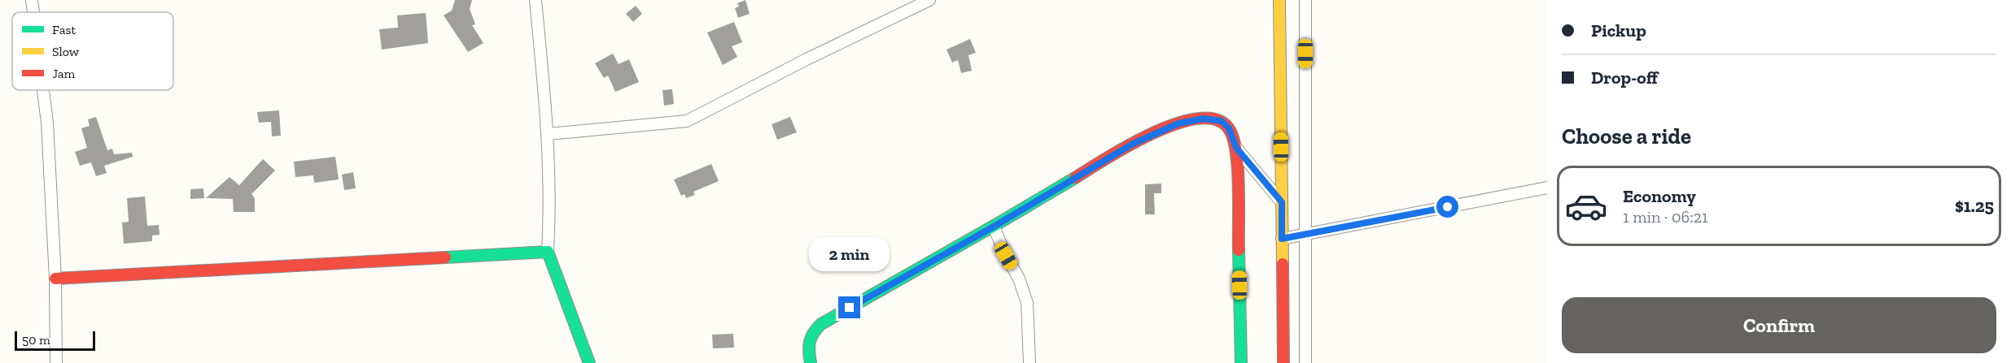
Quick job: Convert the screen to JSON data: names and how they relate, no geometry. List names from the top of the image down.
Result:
{
  "legend": ["Fast", "Slow", "Jam"],
  "scale_bar": "50 m",
  "page": {
    "banner": ["Pickup", "Drop-off"],
    "heading": "Choose a ride",
    "list": [
      {
        "name": "Economy",
        "note": "1 min · 06:21",
        "value": "$1.25"
      }
    ],
    "bubble": "2 min",
    "buttons": "Confirm",
    "scale": "50 m"
  }
}
